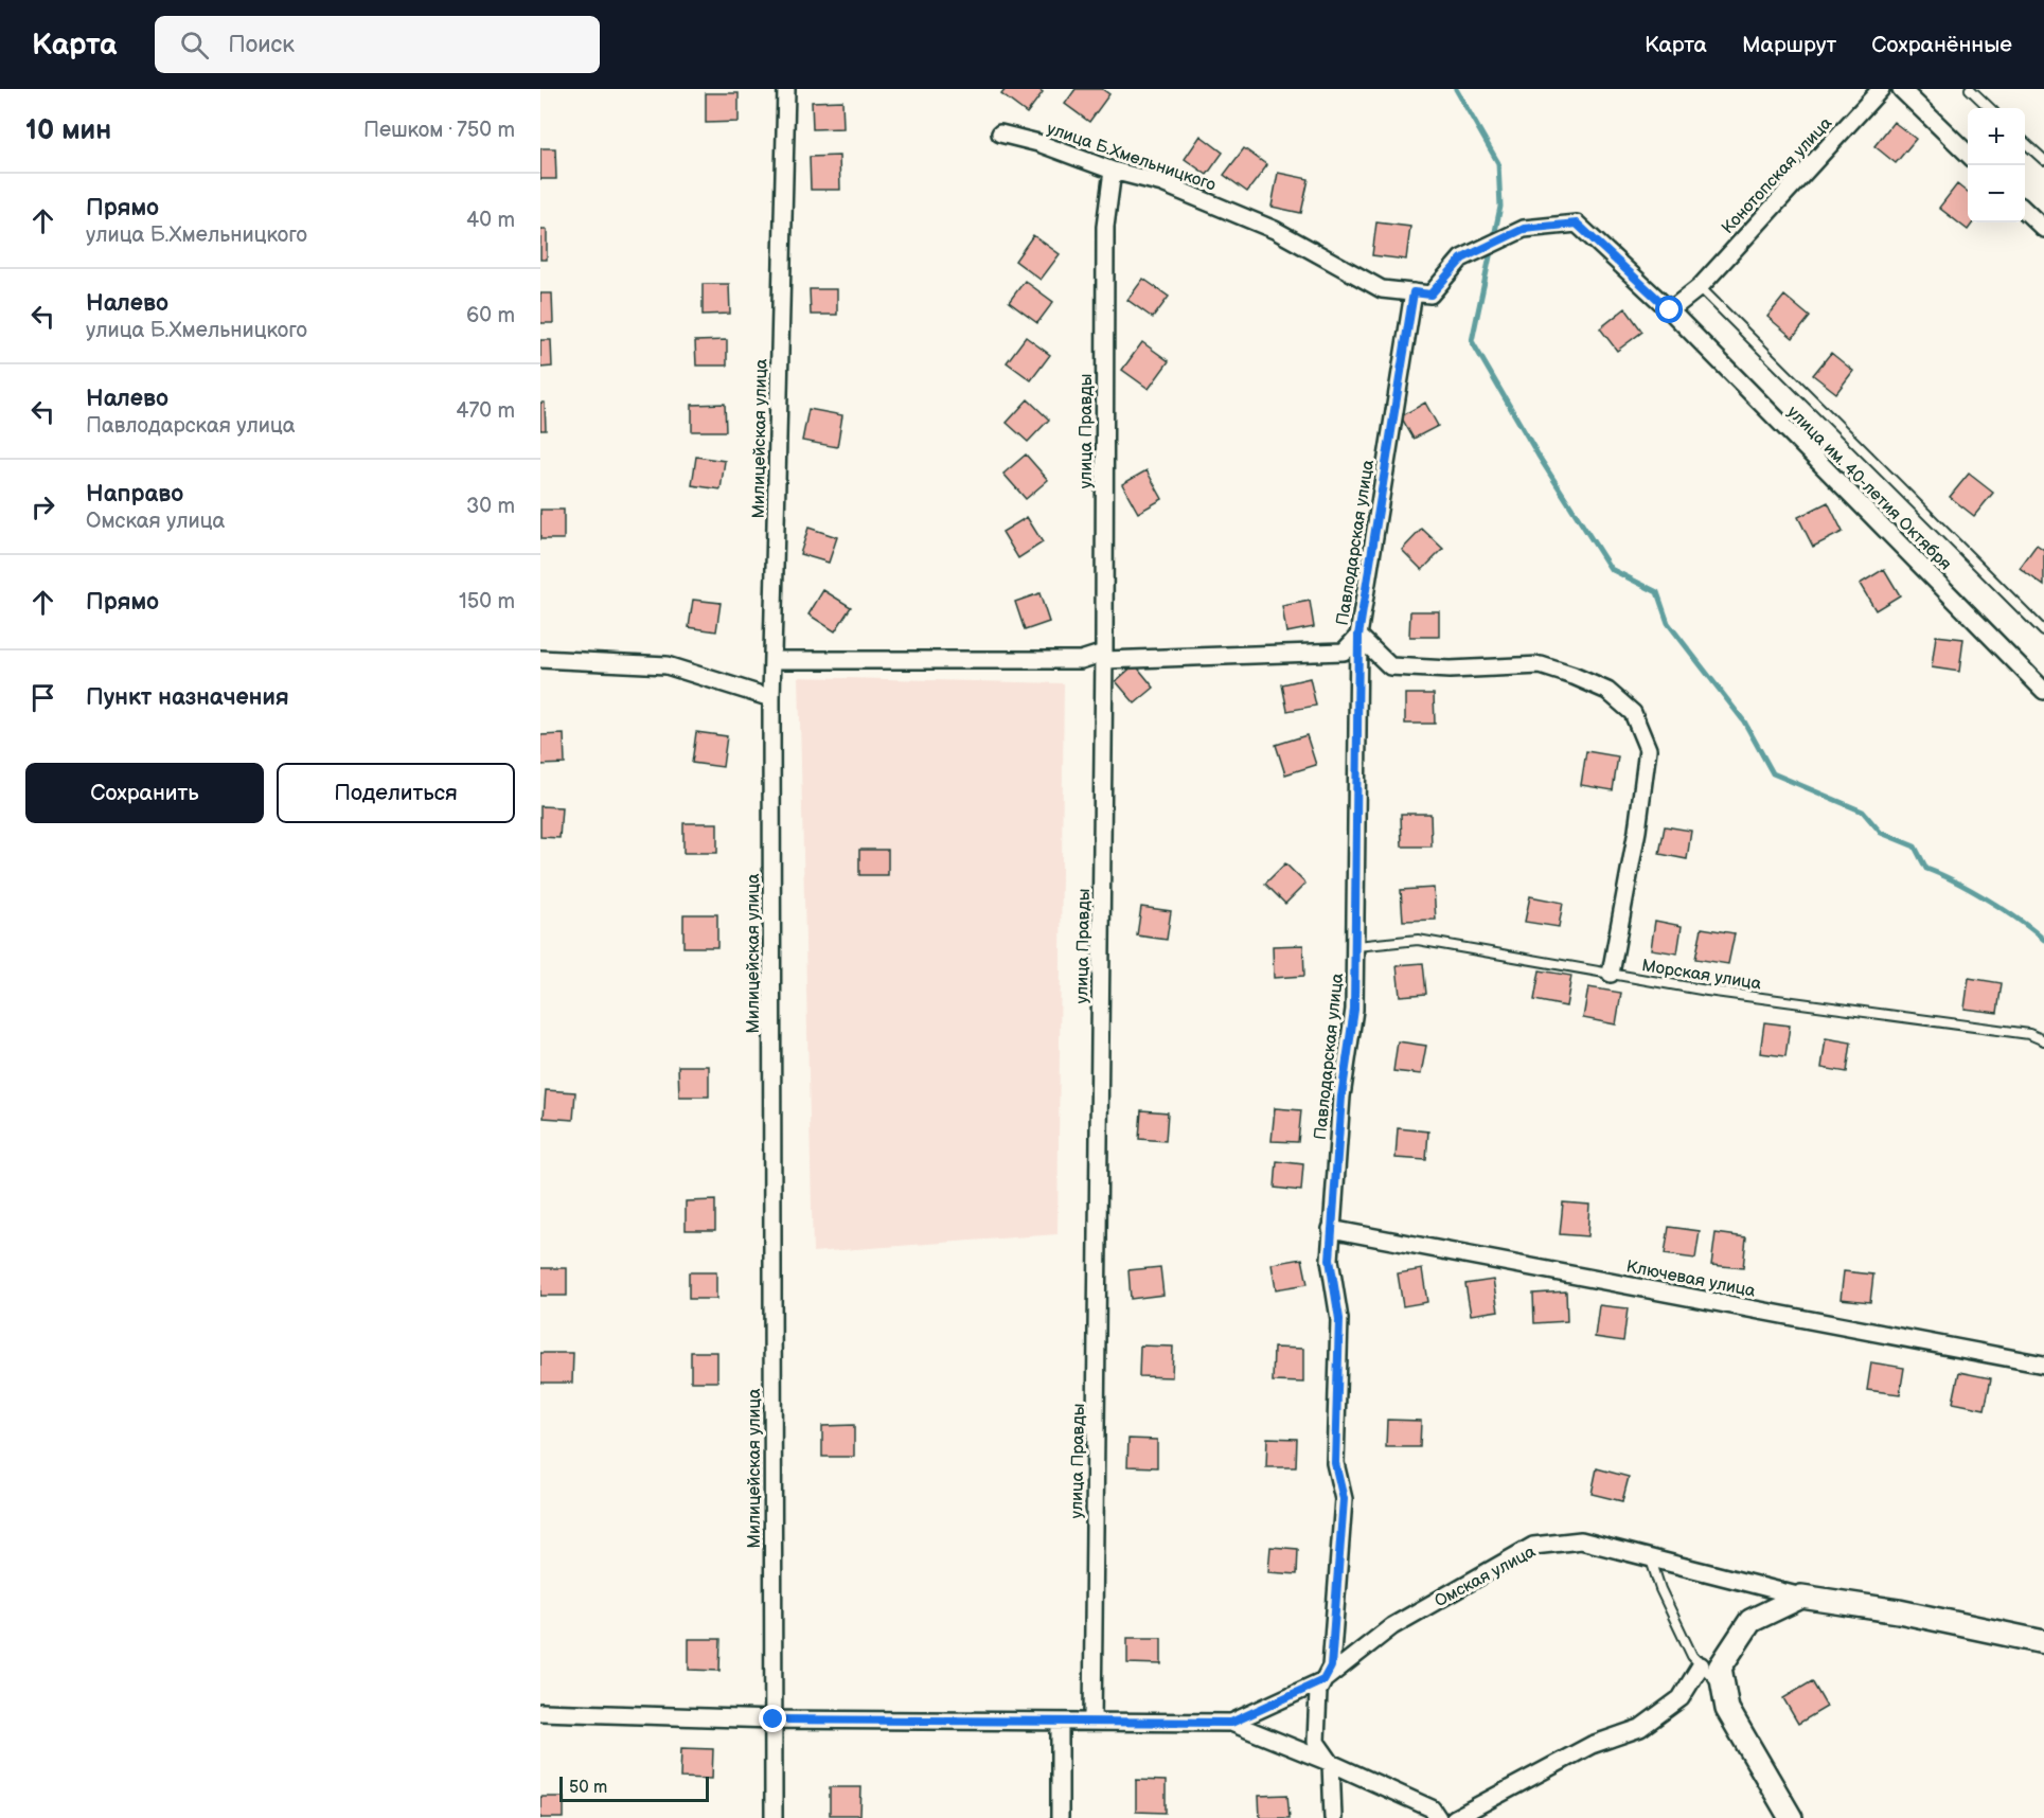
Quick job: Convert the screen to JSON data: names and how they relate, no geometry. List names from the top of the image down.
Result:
{
  "streets": {
    "street": [
      "улица Б.Хмельницкого",
      "Конотопская улица",
      "улица Правды",
      "Милицейская улица",
      "улица им. 40-летия Октября",
      "Павлодарская улица",
      "Ключевая улица",
      "Омская улица"
    ],
    "lane": ["Морская улица"]
  },
  "crossings": [
    ["улица Б.Хмельницкого", "улица Правды"],
    ["улица Б.Хмельницкого", "улица им. 40-летия Октября"],
    ["улица Б.Хмельницкого", "Павлодарская улица"],
    ["Павлодарская улица", "Морская улица"],
    ["Павлодарская улица", "Ключевая улица"],
    ["Павлодарская улица", "Омская улица"]
  ],
  "scale_bar": "50 m",
  "page": {
    "header": "Карта",
    "search": "Поиск",
    "nav": ["Карта", "Маршрут", "Сохранённые"],
    "heading": ["10 мин", "Пешком · 750 m"],
    "map_buttons": ["+", "−"],
    "list": [
      ["Прямо", "улица Б.Хмельницкого", "40 m"],
      ["Налево", "улица Б.Хмельницкого", "60 m"],
      ["Налево", "Павлодарская улица", "470 m"],
      ["Направо", "Омская улица", "30 m"],
      ["Прямо", "150 m"],
      "Пункт назначения"
    ],
    "buttons": ["Сохранить", "Поделиться"],
    "scale": "50 m"
  }
}
